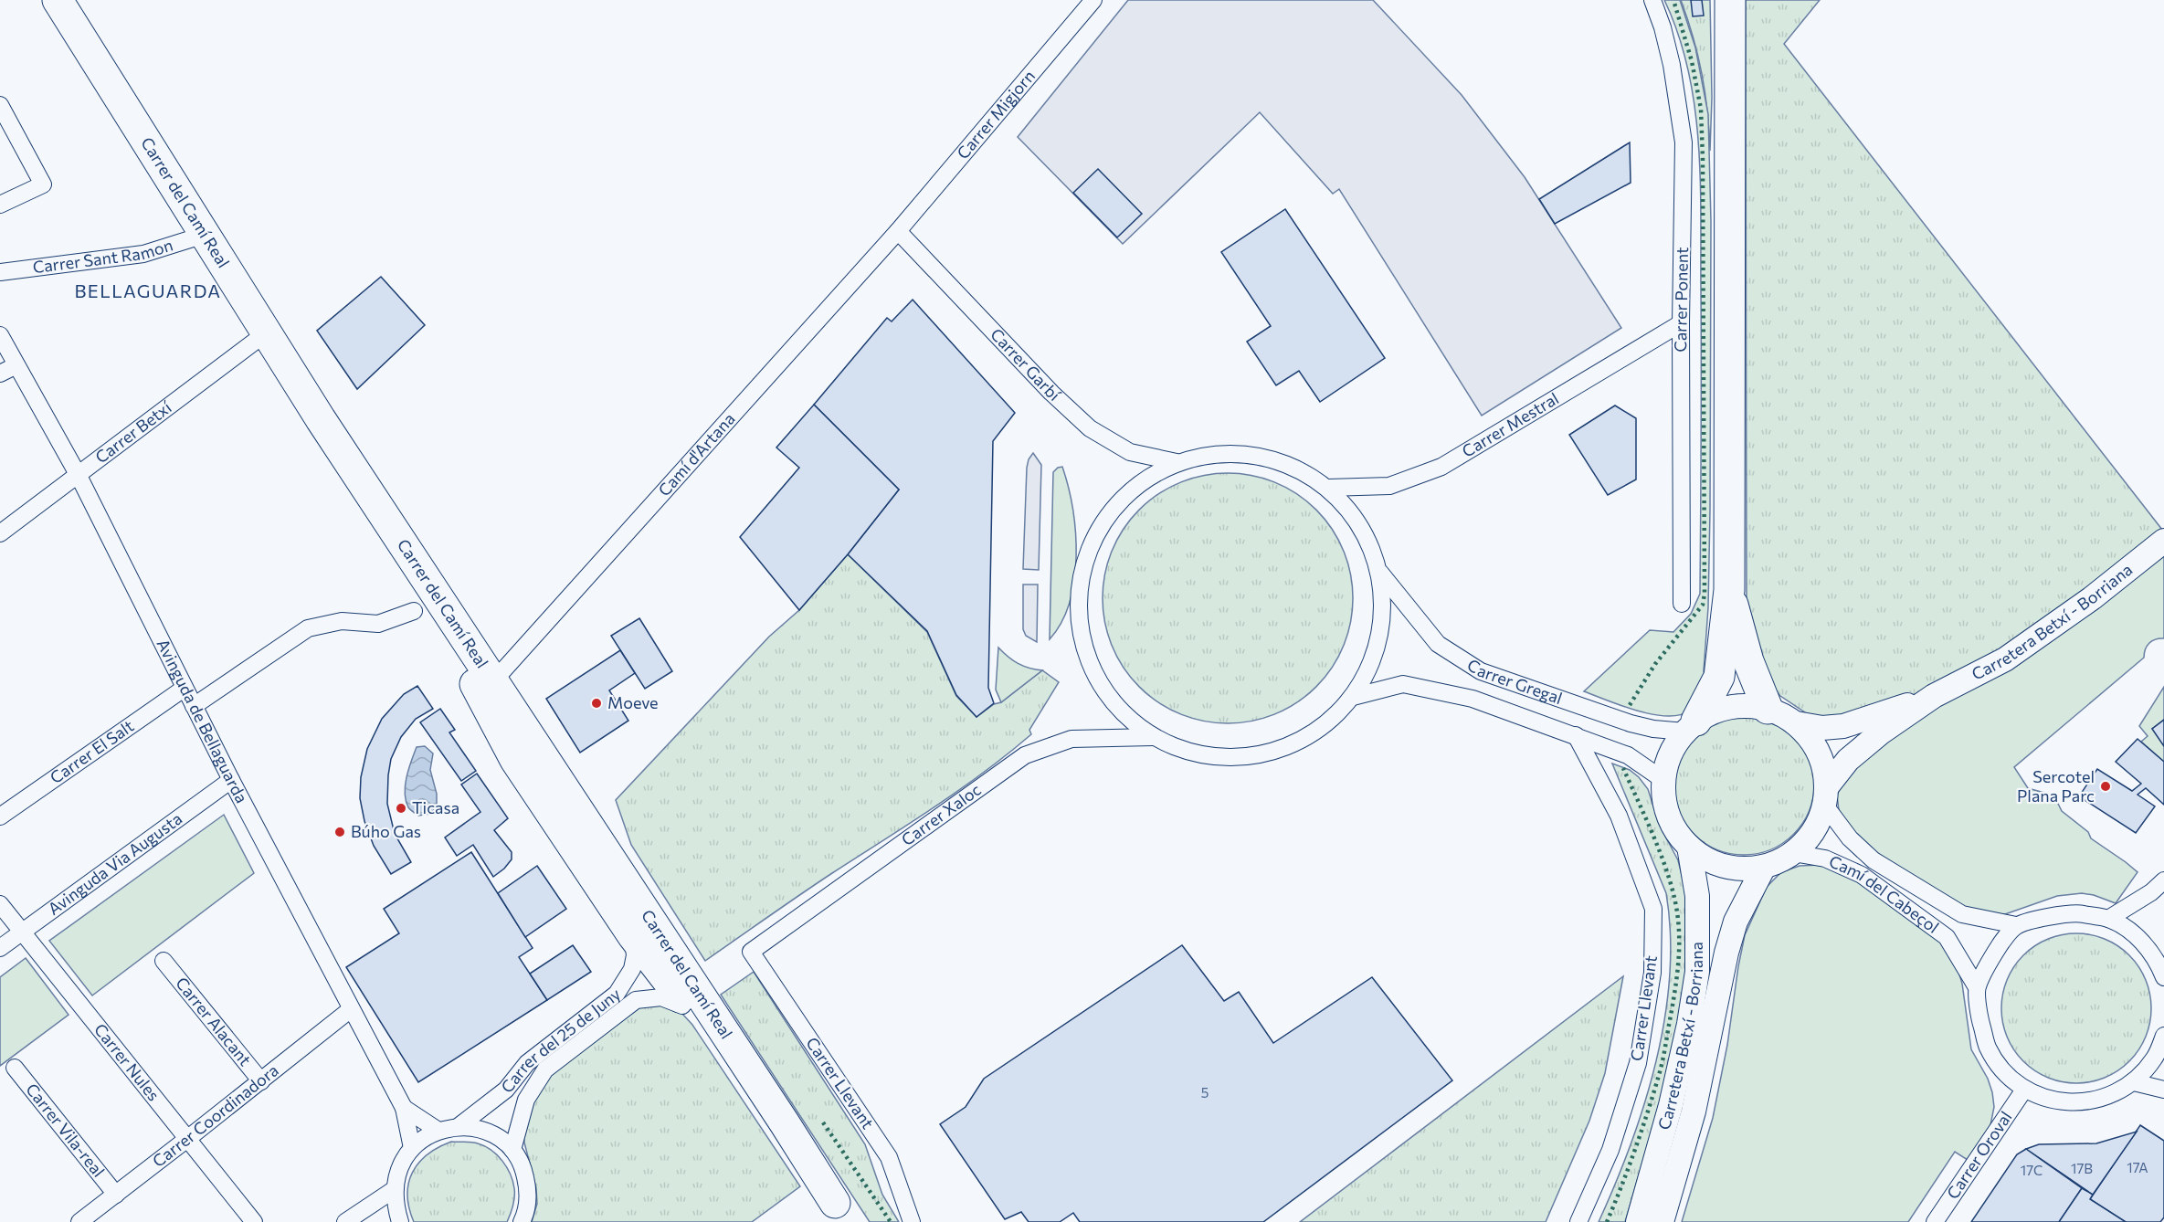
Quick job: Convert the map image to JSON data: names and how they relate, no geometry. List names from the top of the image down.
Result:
{
  "streets": {
    "highway": ["Carrer del Camí Real"],
    "main road": ["Carretera Betxí - Borriana"],
    "street": [
      "Carrer Migjorn",
      "Carrer Sant Ramon",
      "Carrer Ponent",
      "Carrer Garbí",
      "Carrer Mestral",
      "Carrer Betxí",
      "Camí d'Artana",
      "Carrer Gregal",
      "Avinguda de Bellaguarda",
      "Carrer El Salt",
      "Carrer Xaloc",
      "Avinguda Via Augusta",
      "Camí del Cabeçol",
      "Carrer Llevant",
      "Carrer Alacant",
      "Carrer del 25 de Juny",
      "Carrer Nules",
      "Carrer Coordinadora",
      "Carrer Vila-real",
      "Carrer Oroval"
    ]
  },
  "crossings": [
    ["Carrer Migjorn", "Carrer Garbí"],
    ["Carrer Migjorn", "Camí d'Artana"],
    ["Carrer del Camí Real", "Carrer Sant Ramon"],
    ["Carrer del Camí Real", "Carrer Betxí"],
    ["Carrer del Camí Real", "Camí d'Artana"],
    ["Carrer Ponent", "Carrer Mestral"],
    ["Carrer Garbí", "Camí d'Artana"],
    ["Carrer Betxí", "Avinguda de Bellaguarda"],
    ["Carretera Betxí - Borriana", "Carrer Gregal"],
    ["Carretera Betxí - Borriana", "Camí del Cabeçol"],
    ["Carrer Gregal", "Camí del Cabeçol"],
    ["Carrer Gregal", "Carrer Llevant"],
    ["Avinguda de Bellaguarda", "Carrer El Salt"],
    ["Avinguda de Bellaguarda", "Avinguda Via Augusta"],
    ["Avinguda de Bellaguarda", "Carrer Coordinadora"],
    ["Carrer Xaloc", "Carrer Llevant"],
    ["Avinguda Via Augusta", "Carrer Nules"],
    ["Carrer Alacant", "Carrer Coordinadora"],
    ["Carrer Nules", "Carrer Coordinadora"],
    ["Carrer Coordinadora", "Carrer Vila-real"]
  ],
  "districts": ["BELLAGUARDA"],
  "places": [
    "Moeve",
    "Sercotel Plana Parc",
    "Ticasa",
    "Búho Gas"
  ],
  "house_numbers": [
    "5",
    "17A",
    "17B",
    "17C"
  ]
}
